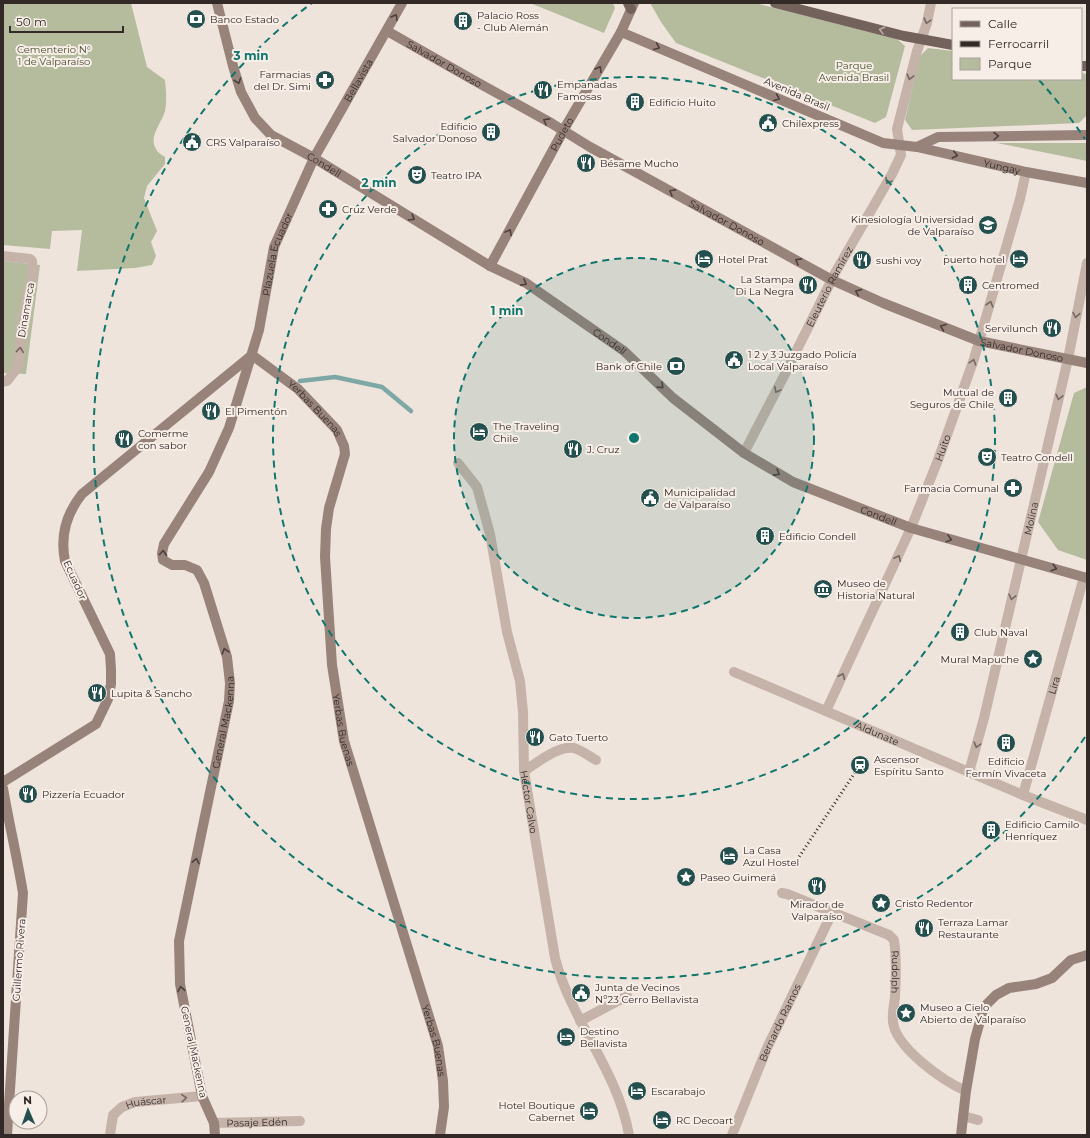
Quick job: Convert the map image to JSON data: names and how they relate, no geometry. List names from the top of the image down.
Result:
{
  "streets": {
    "main road": [
      "Salvador Donoso",
      "Bellavista",
      "Avenida Brasil",
      "Pudeto",
      "Condell",
      "Yungay",
      "Plazuela Ecuador",
      "Yerbas Buenas",
      "Ecuador",
      "General Mackenna",
      "Guillermo Rivera"
    ],
    "street": [
      "Eleuterio Ramírez",
      "Dinamarca",
      "Huito",
      "Molina",
      "Lira",
      "Aldunate",
      "Héctor Calvo",
      "Rudolph",
      "Bernardo Ramos",
      "Huáscar",
      "Pasaje Edén"
    ]
  },
  "crossings": [
    ["Salvador Donoso", "Bellavista"],
    ["Salvador Donoso", "Pudeto"],
    ["Salvador Donoso", "Eleuterio Ramírez"],
    ["Salvador Donoso", "Huito"],
    ["Salvador Donoso", "Molina"],
    ["Bellavista", "Condell"],
    ["Bellavista", "Plazuela Ecuador"],
    ["Avenida Brasil", "Pudeto"],
    ["Avenida Brasil", "Yungay"],
    ["Avenida Brasil", "Eleuterio Ramírez"],
    ["Pudeto", "Condell"],
    ["Condell", "Plazuela Ecuador"],
    ["Condell", "Eleuterio Ramírez"],
    ["Condell", "Huito"],
    ["Condell", "Molina"],
    ["Condell", "Lira"],
    ["Yungay", "Huito"],
    ["Plazuela Ecuador", "Yerbas Buenas"],
    ["Plazuela Ecuador", "Ecuador"],
    ["Plazuela Ecuador", "General Mackenna"],
    ["Yerbas Buenas", "Ecuador"],
    ["Yerbas Buenas", "General Mackenna"],
    ["Huito", "Aldunate"],
    ["Molina", "Aldunate"],
    ["Ecuador", "General Mackenna"],
    ["Lira", "Aldunate"],
    ["General Mackenna", "Huáscar"],
    ["General Mackenna", "Pasaje Edén"],
    ["Rudolph", "Bernardo Ramos"]
  ],
  "one_way": [
    "Salvador Donoso",
    "Avenida Brasil",
    "Pudeto",
    "Condell",
    "Eleuterio Ramírez",
    "Huito",
    "Molina",
    "General Mackenna",
    "Huáscar"
  ],
  "parks": ["Cementerio N° 1 de Valparaíso", "Parque Avenida Brasil"],
  "places": {
    "bank": ["Banco Estado", "Bank of Chile"],
    "building": [
      "Palacio Ross - Club Alemán",
      "Edificio Huito",
      "Edificio Salvador Donoso",
      "Centromed",
      "Mutual de Seguros de Chile",
      "Edificio Condell",
      "Club Naval",
      "Edificio Fermín Vivaceta",
      "Edificio Camilo Henríquez"
    ],
    "pharmacy": ["Farmacias del Dr. Simi", "Cruz Verde", "Farmacia Comunal"],
    "restaurant": [
      "Empanadas Famosas",
      "Bésame Mucho",
      "sushi voy",
      "La Stampa Di La Negra",
      "Servilunch",
      "El Pimentón",
      "Comerme con sabor",
      "J. Cruz",
      "Lupita & Sancho",
      "Gato Tuerto",
      "Pizzería Ecuador",
      "Mirador de Valparaíso",
      "Terraza Lamar Restaurante"
    ],
    "public building": [
      "Chilexpress",
      "CRS Valparaíso",
      "1 2 y 3 Juzgado Policía Local Valparaíso",
      "Municipalidad de Valparaíso",
      "Junta de Vecinos Nº23 Cerro Bellavista"
    ],
    "theatre": ["Teatro IPA", "Teatro Condell"],
    "school or university": ["Kinesiología Universidad de Valparaíso"],
    "hotel": [
      "Hotel Prat",
      "puerto hotel",
      "The Traveling Chile",
      "La Casa Azul Hostel",
      "Destino Bellavista",
      "Escarabajo",
      "Hotel Boutique Cabernet",
      "RC Decoart"
    ],
    "museum": ["Museo de Historia Natural"],
    "place": [
      "Mural Mapuche",
      "Paseo Guimerá",
      "Cristo Redentor",
      "Museo a Cielo Abierto de Valparaíso"
    ],
    "station": ["Ascensor Espíritu Santo"]
  },
  "legend": ["Calle", "Ferrocarril", "Parque"],
  "scale_bar": "50 m",
  "north": "top",
  "rings": ["3 min", "2 min", "1 min"]
}
